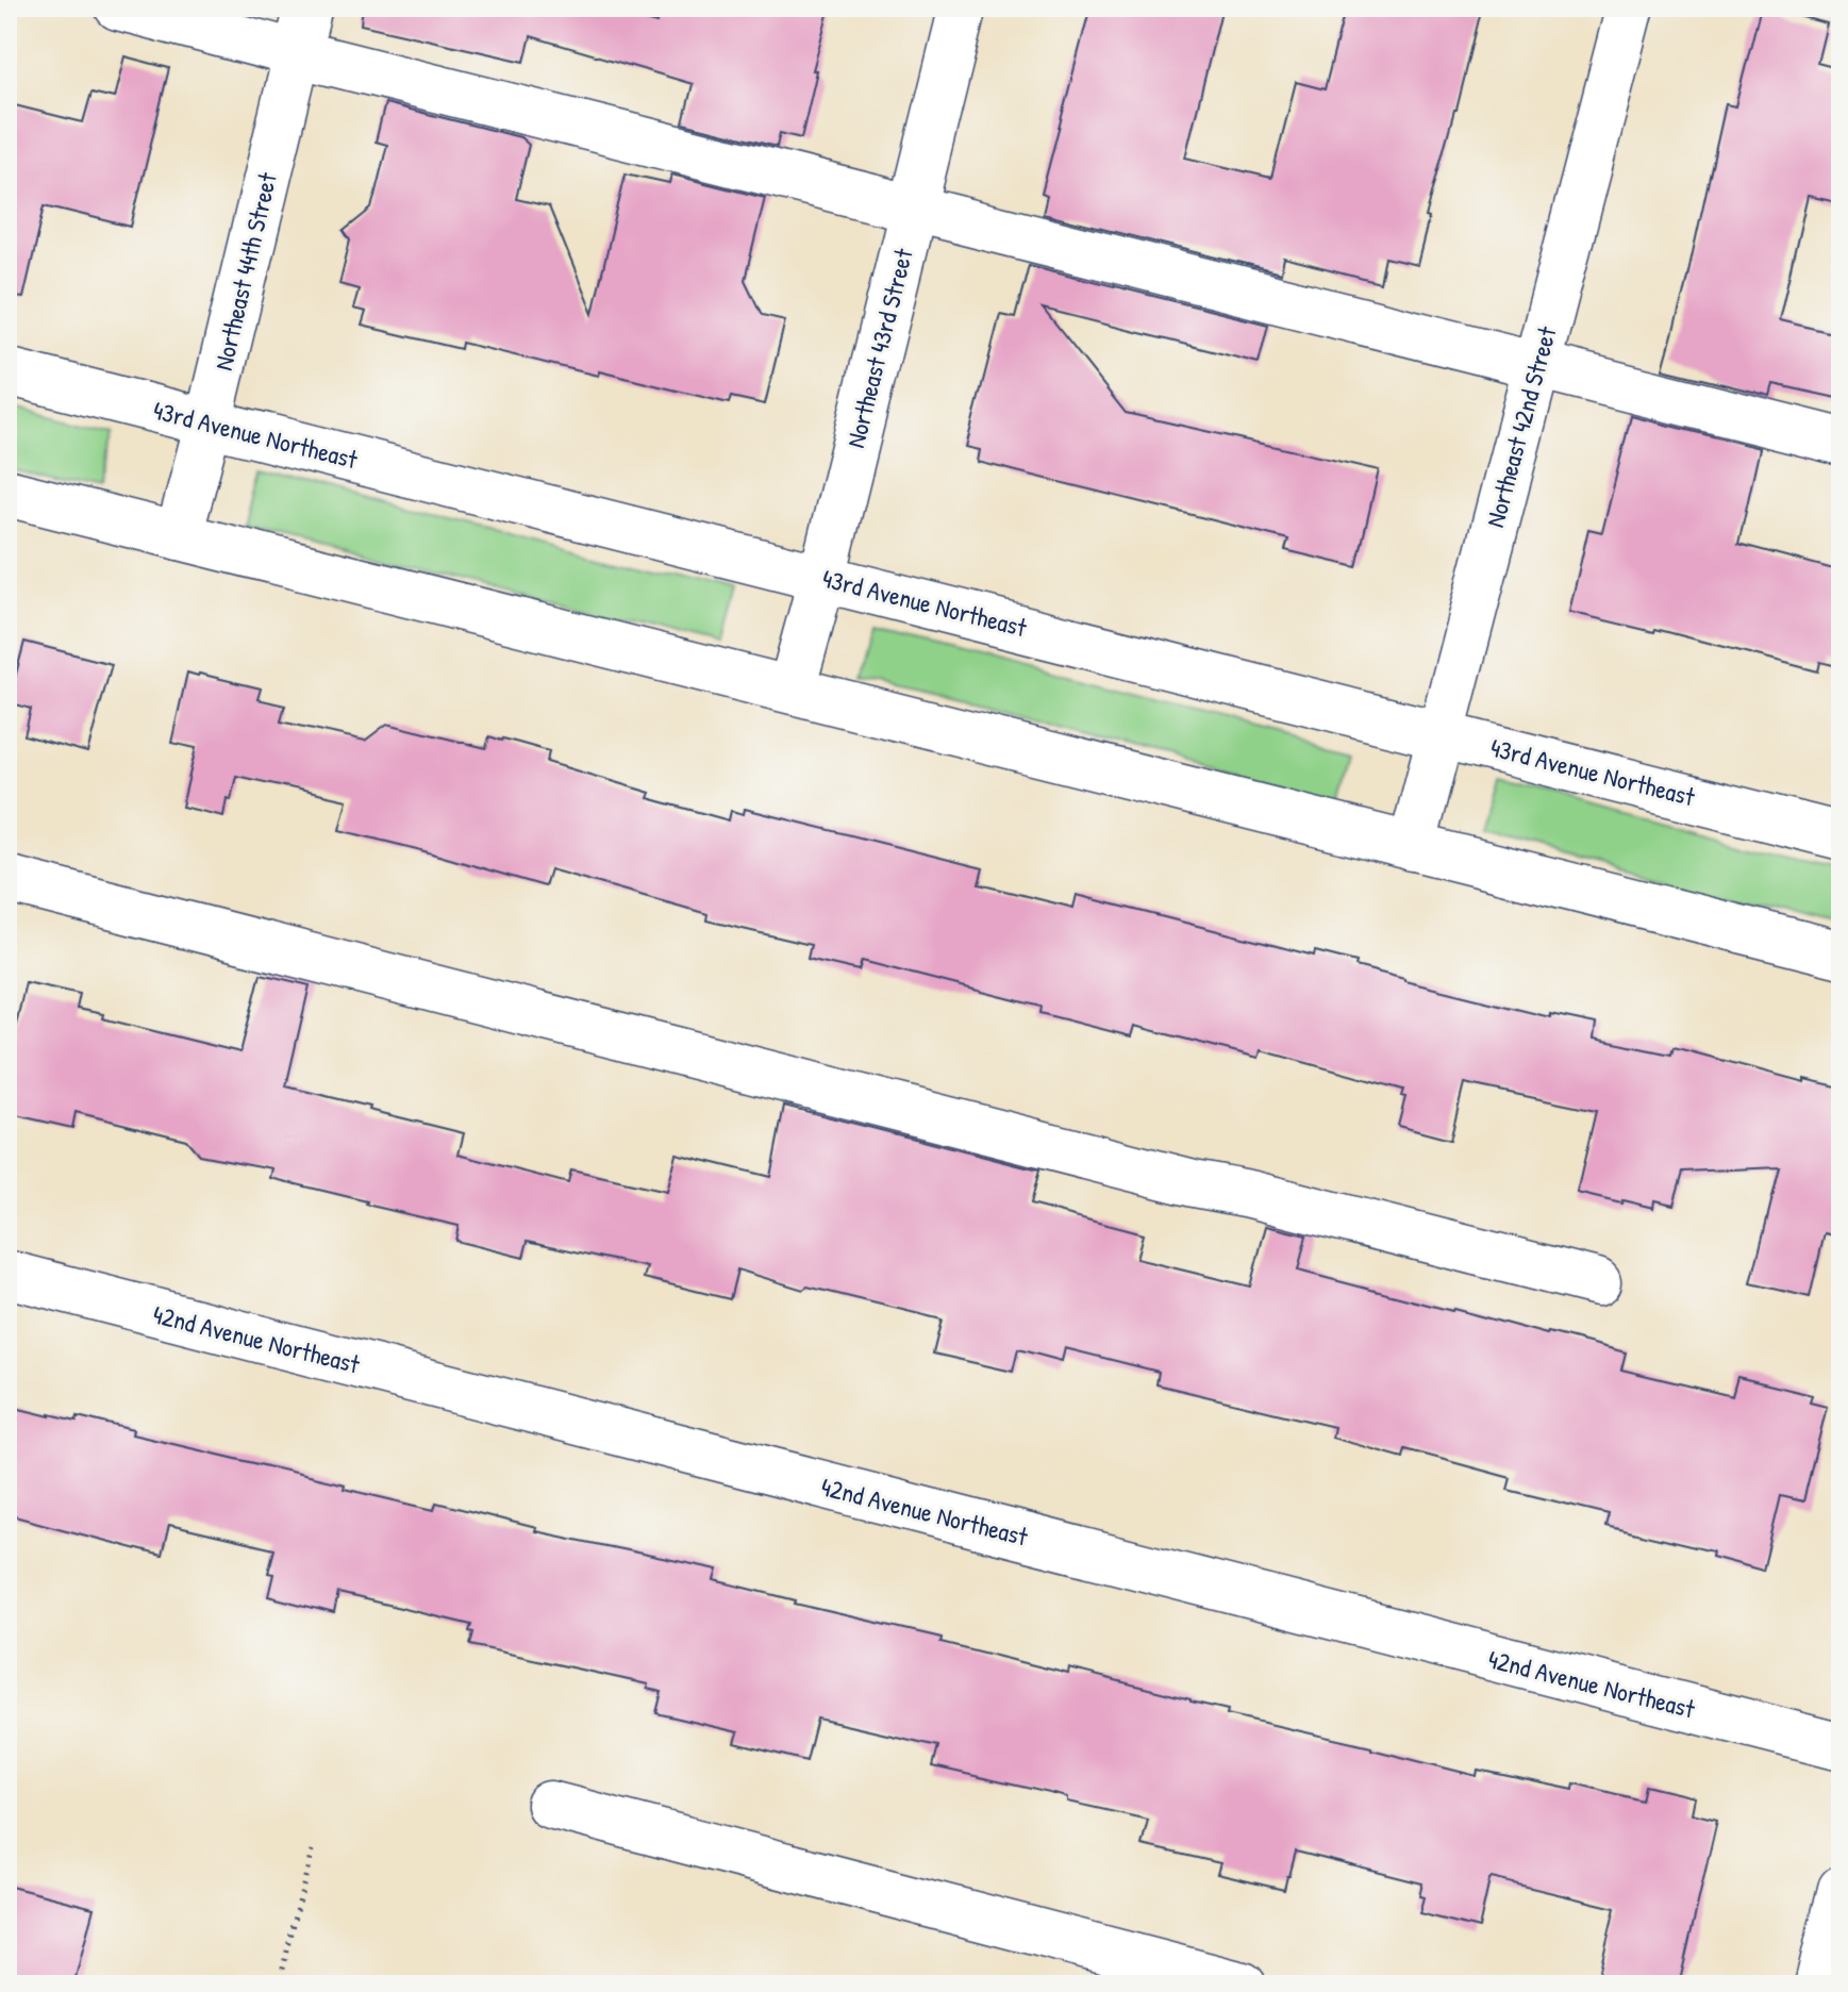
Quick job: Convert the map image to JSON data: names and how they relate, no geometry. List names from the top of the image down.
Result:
{
  "streets": {
    "street": [
      "Northeast 44th Street",
      "Northeast 43rd Street",
      "Northeast 42nd Street",
      "43rd Avenue Northeast",
      "42nd Avenue Northeast"
    ]
  },
  "crossings": [
    ["Northeast 44th Street", "43rd Avenue Northeast"],
    ["Northeast 43rd Street", "43rd Avenue Northeast"],
    ["Northeast 42nd Street", "43rd Avenue Northeast"]
  ]
}
